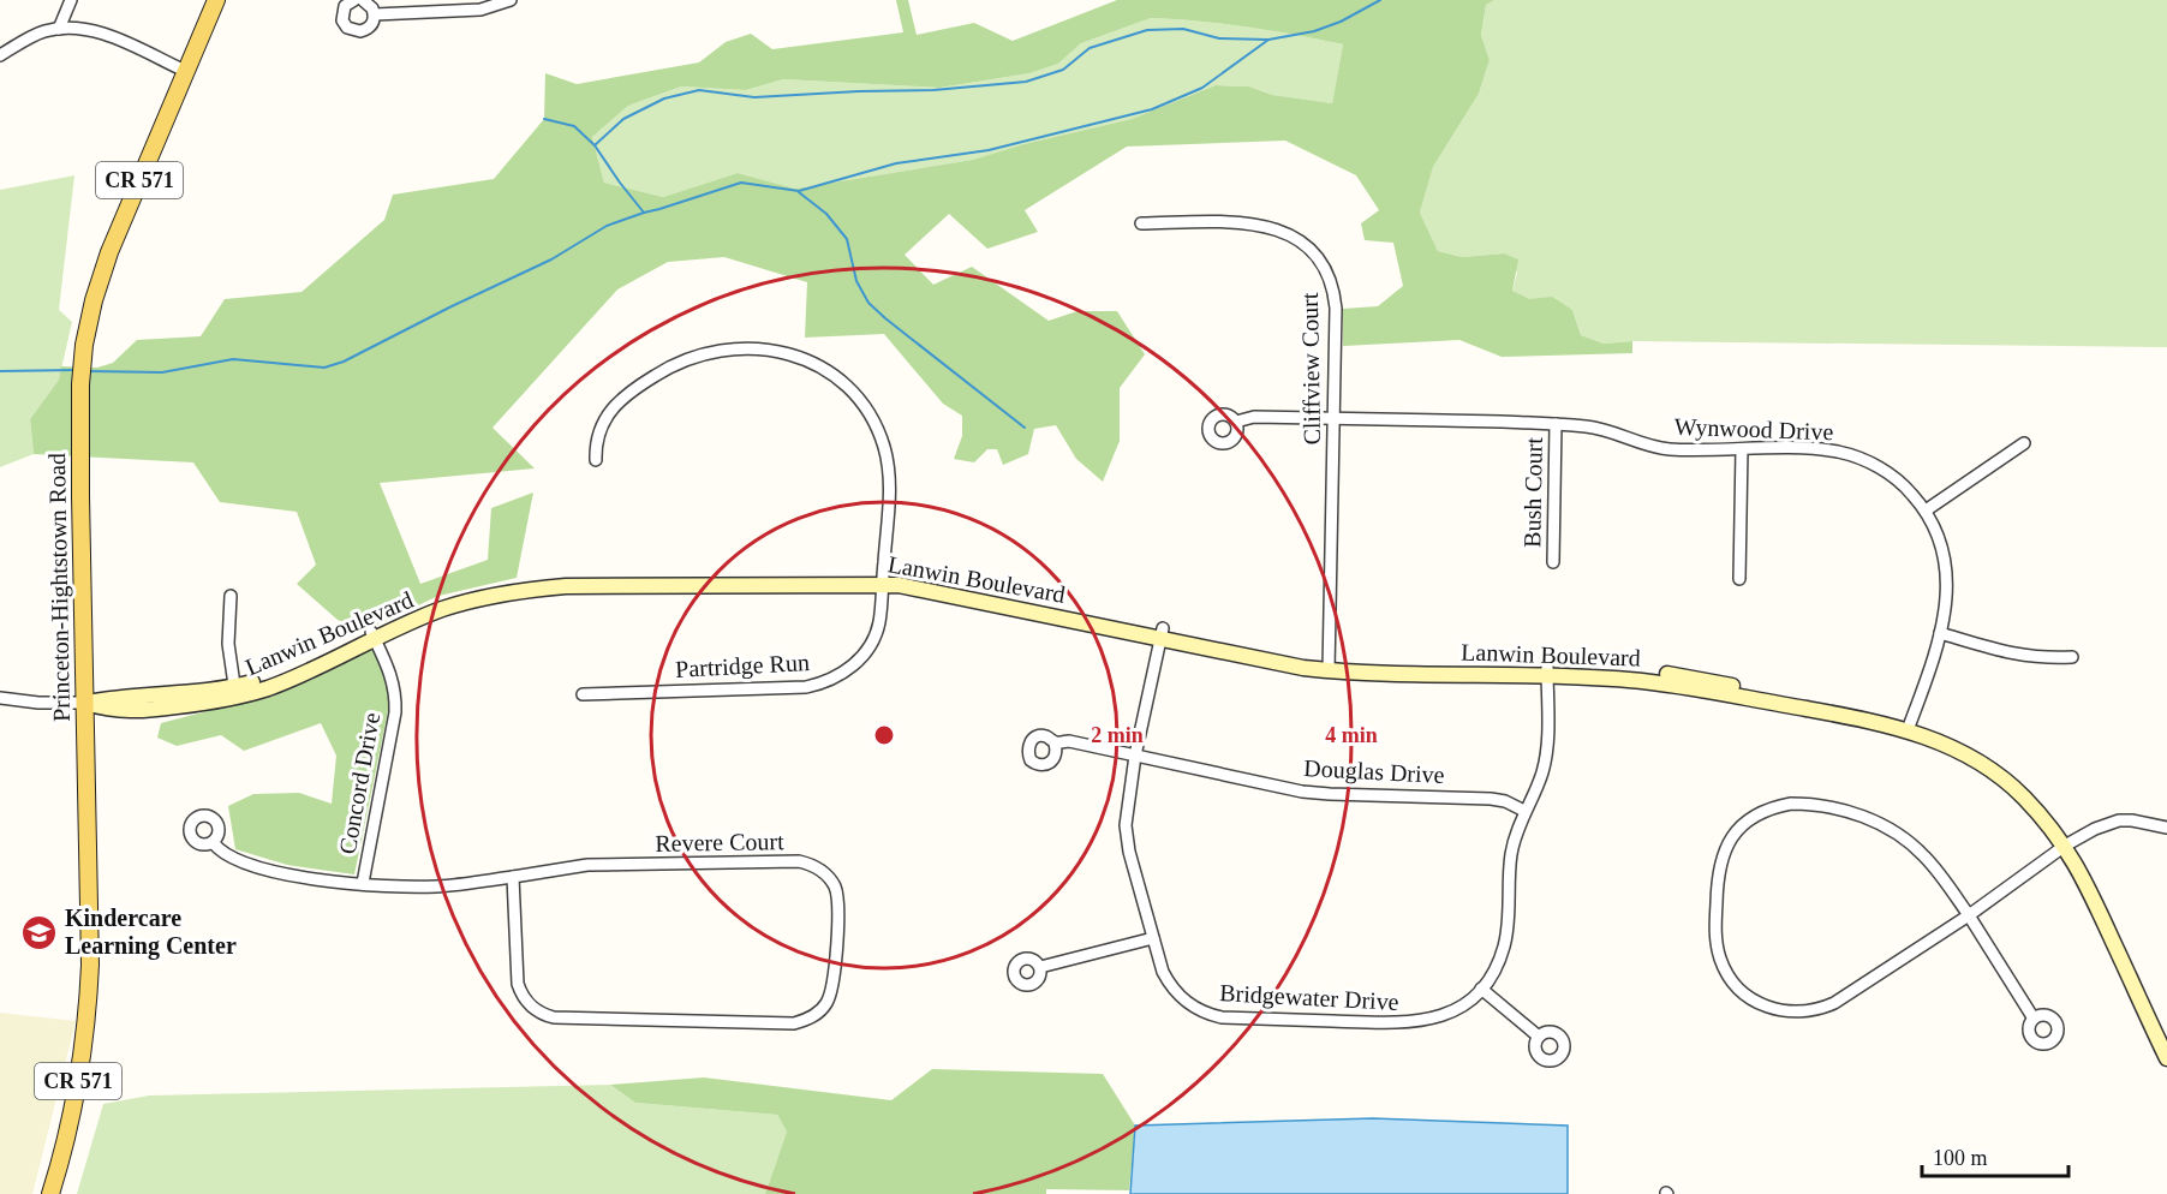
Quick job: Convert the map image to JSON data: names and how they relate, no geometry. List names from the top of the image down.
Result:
{
  "streets": {
    "main road": ["CR 571", "Princeton-Hightstown Road"],
    "street": [
      "Cliffview Court",
      "Wynwood Drive",
      "Bush Court",
      "Lanwin Boulevard",
      "Partridge Run",
      "Douglas Drive",
      "Concord Drive",
      "Revere Court",
      "Bridgewater Drive"
    ]
  },
  "crossings": [
    ["Cliffview Court", "Wynwood Drive"],
    ["Cliffview Court", "Lanwin Boulevard"],
    ["Wynwood Drive", "Bush Court"],
    ["Wynwood Drive", "Lanwin Boulevard"],
    ["Lanwin Boulevard", "Princeton-Hightstown Road"],
    ["Lanwin Boulevard", "Partridge Run"],
    ["Lanwin Boulevard", "Concord Drive"],
    ["Lanwin Boulevard", "Bridgewater Drive"],
    ["Douglas Drive", "Bridgewater Drive"],
    ["Concord Drive", "Revere Court"]
  ],
  "places": {
    "school or university": ["Kindercare Learning Center"]
  },
  "scale_bar": "100 m",
  "rings": ["2 min", "4 min"]
}
